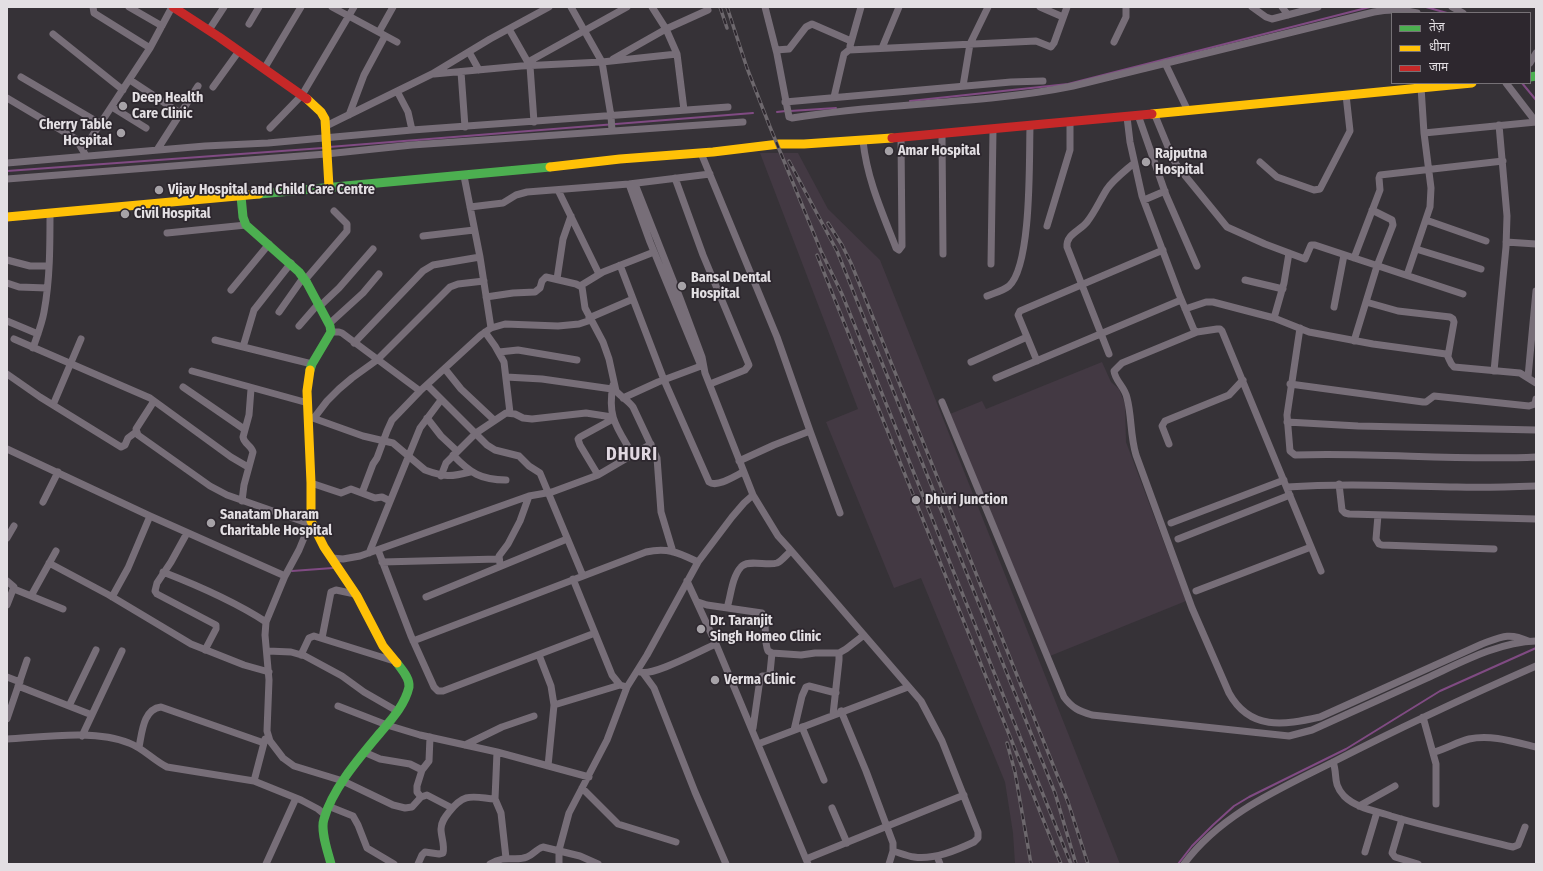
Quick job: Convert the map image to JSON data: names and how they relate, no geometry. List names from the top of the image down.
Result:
{
  "districts": ["DHURI"],
  "places": [
    "Deep Health Care Clinic",
    "Cherry Table Hospital",
    "Amar Hospital",
    "Rajputna Hospital",
    "Vijay Hospital and Child Care Centre",
    "Civil Hospital",
    "Bansal Dental Hospital",
    "Dhuri Junction",
    "Sanatam Dharam Charitable Hospital",
    "Dr. Taranjit Singh Homeo Clinic",
    "Verma Clinic"
  ],
  "legend": ["तेज़", "धीमा", "जाम"]
}
